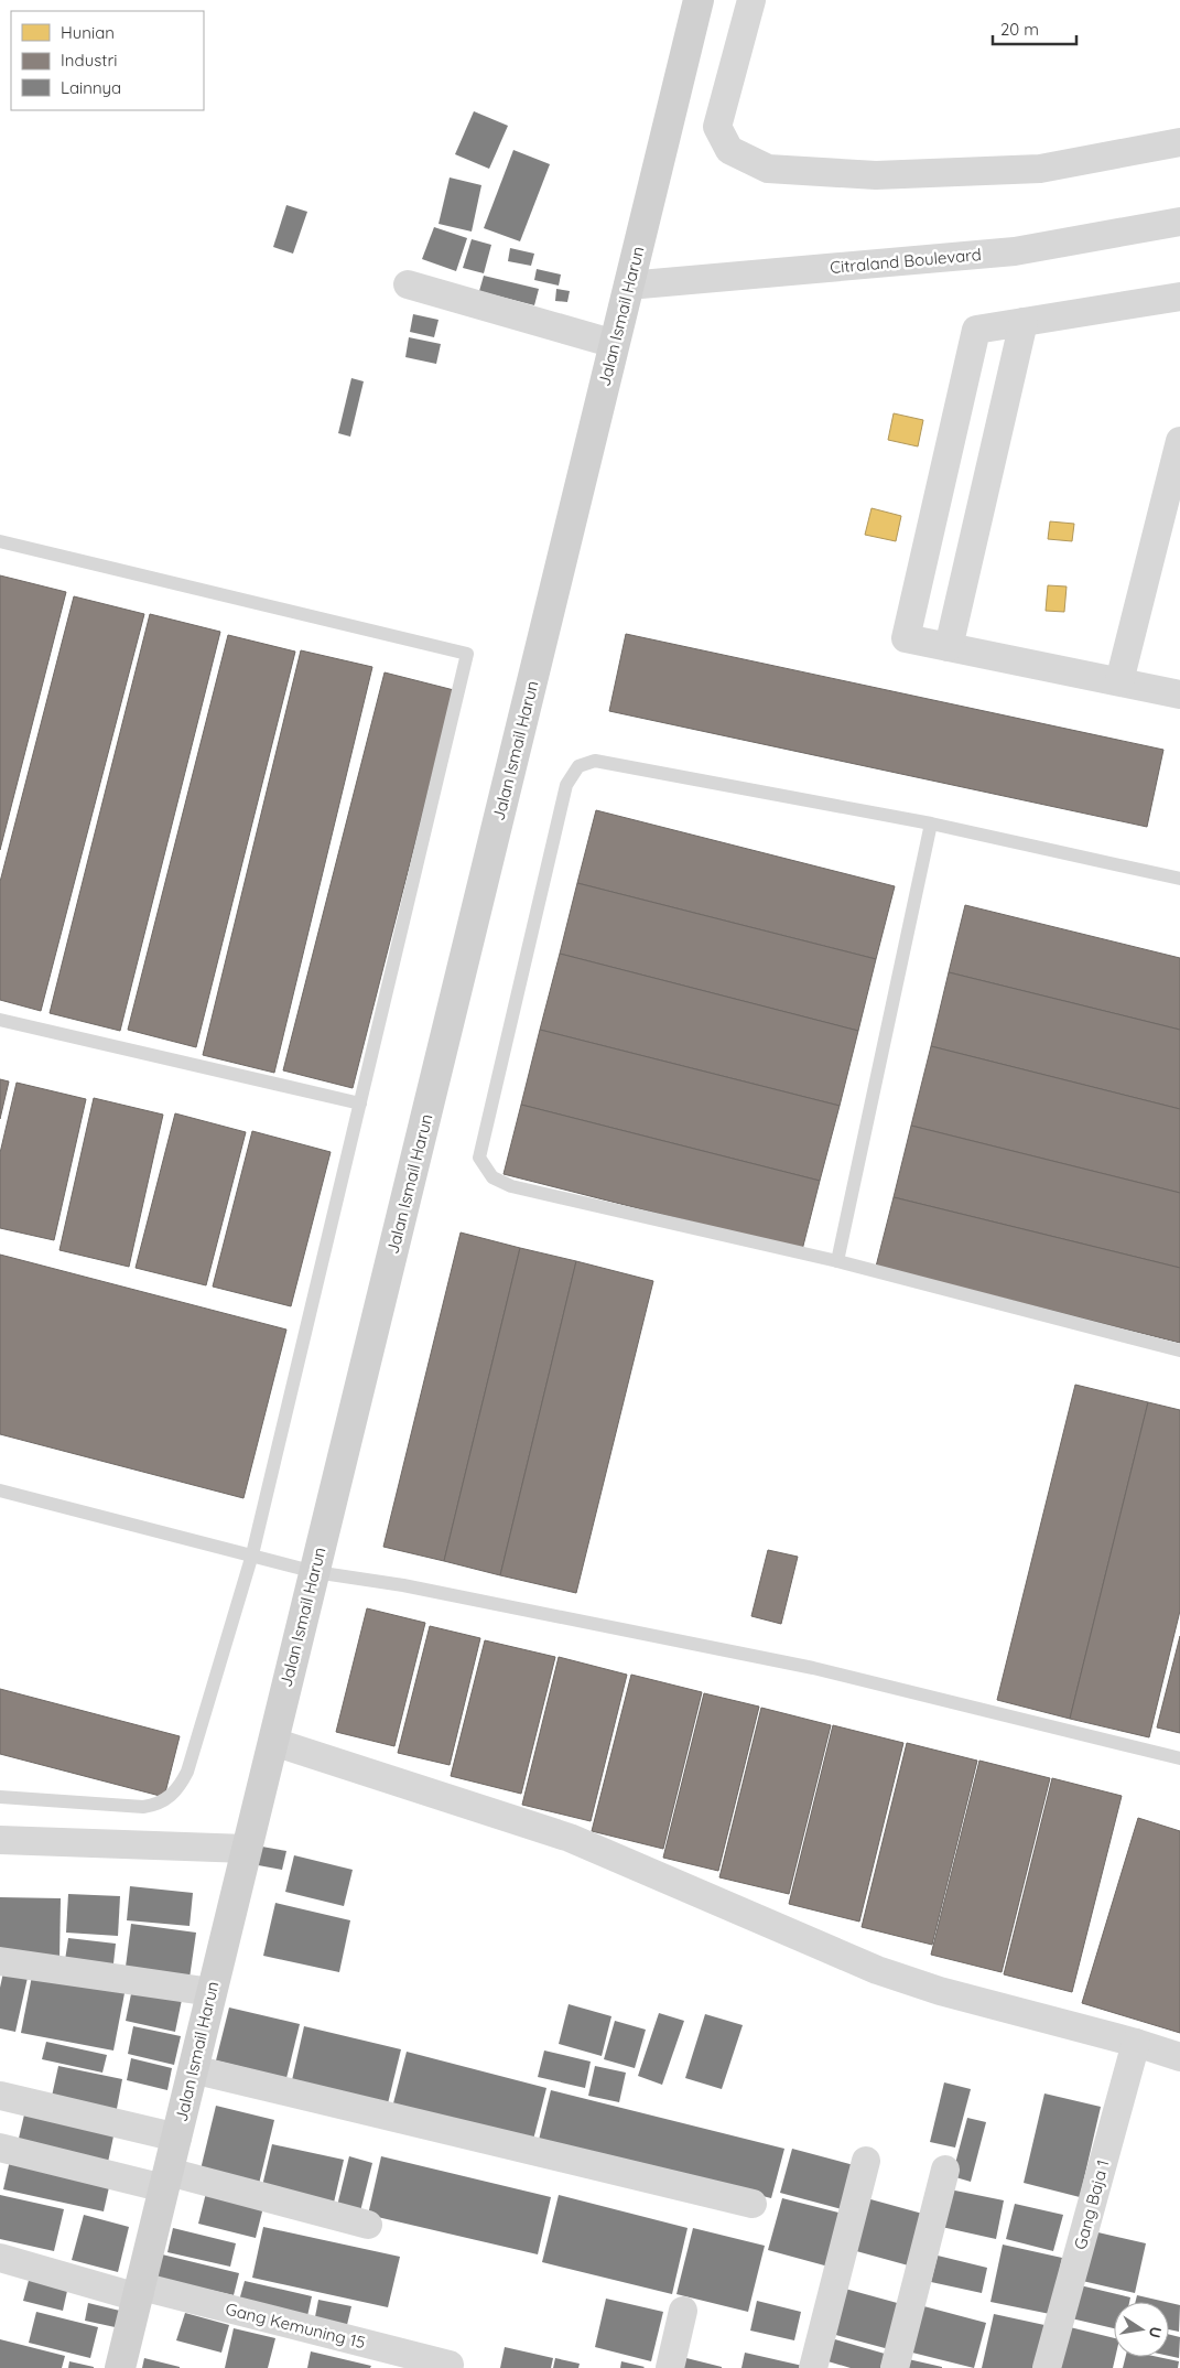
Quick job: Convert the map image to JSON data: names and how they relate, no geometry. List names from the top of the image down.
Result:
{
  "streets": {
    "street": [
      "Citraland Boulevard",
      "Jalan Ismail Harun",
      "Gang Baja 1",
      "Gang Kemuning 15"
    ]
  },
  "crossings": [
    ["Citraland Boulevard", "Jalan Ismail Harun"],
    ["Jalan Ismail Harun", "Gang Kemuning 15"]
  ],
  "legend": ["Hunian", "Industri", "Lainnya"],
  "scale_bar": "20 m",
  "north": "right"
}
